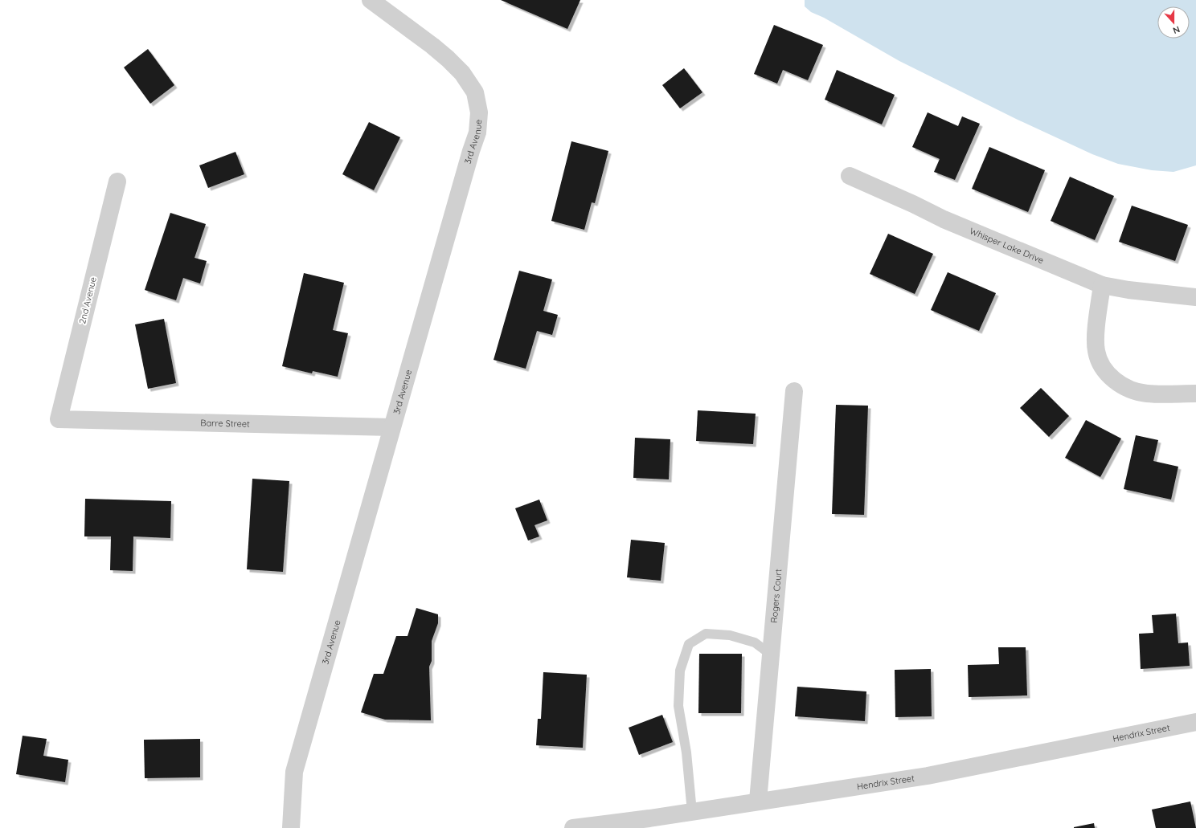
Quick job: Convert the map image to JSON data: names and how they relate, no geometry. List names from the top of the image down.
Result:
{
  "streets": {
    "street": [
      "3rd Avenue",
      "Whisper Lake Drive",
      "2nd Avenue",
      "Barre Street",
      "Rogers Court",
      "Hendrix Street"
    ]
  },
  "crossings": [
    ["3rd Avenue", "Barre Street"],
    ["2nd Avenue", "Barre Street"],
    ["Rogers Court", "Hendrix Street"]
  ],
  "north": "bottom"
}
